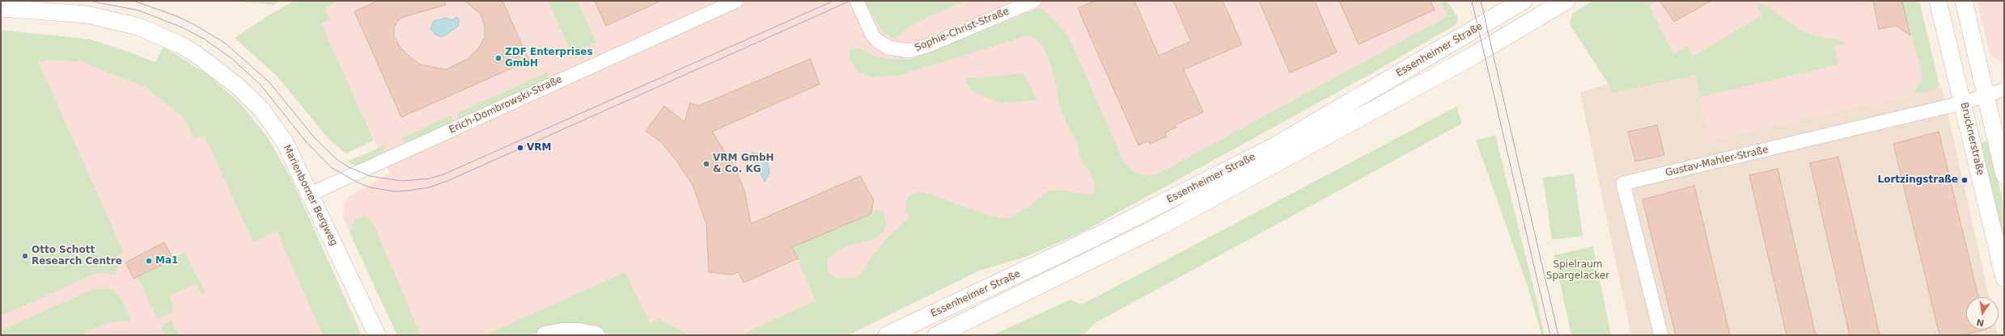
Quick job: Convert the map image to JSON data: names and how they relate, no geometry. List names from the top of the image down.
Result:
{
  "streets": {
    "main road": ["Essenheimer Straße"],
    "street": [
      "Sophie-Christ-Straße",
      "Erich-Dombrowski-Straße",
      "Brucknerstraße",
      "Gustav-Mahler-Straße",
      "Marienborner Bergweg"
    ]
  },
  "crossings": [
    ["Erich-Dombrowski-Straße", "Marienborner Bergweg"],
    ["Brucknerstraße", "Gustav-Mahler-Straße"]
  ],
  "parks": ["Spielraum Spargelacker"],
  "places": [
    "ZDF Enterprises GmbH",
    "VRM",
    "VRM GmbH & Co. KG",
    "Lortzingstraße",
    "Otto Schott Research Centre",
    "Ma1"
  ],
  "north": "bottom"
}
